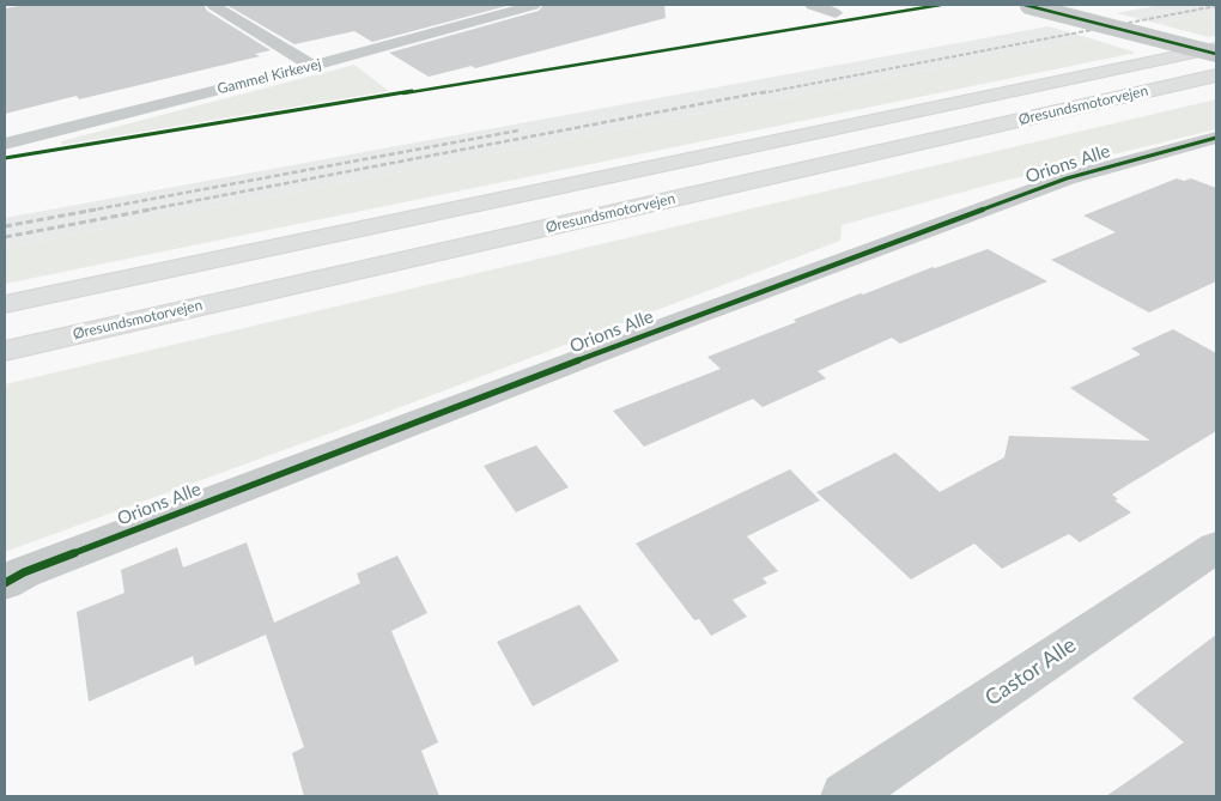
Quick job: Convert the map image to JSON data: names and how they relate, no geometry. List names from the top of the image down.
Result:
{
  "streets": {
    "highway": ["Øresundsmotorvejen"],
    "street": ["Gammel Kirkevej", "Orions Alle", "Castor Alle"]
  }
}
